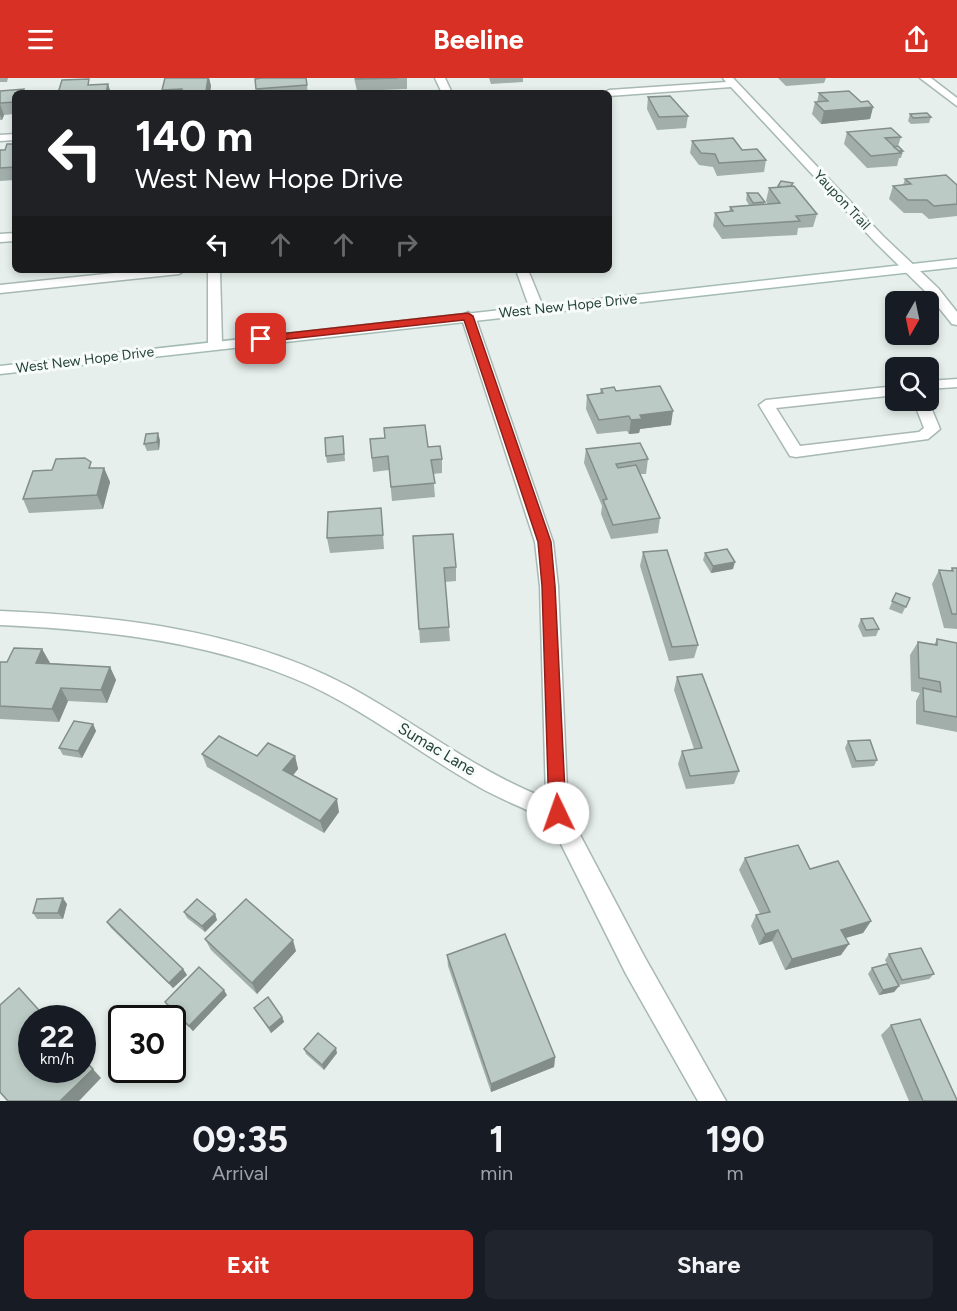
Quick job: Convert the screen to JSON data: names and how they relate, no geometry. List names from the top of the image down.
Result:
{
  "streets": {
    "street": ["Yaupon Trail", "West New Hope Drive", "Sumac Lane"]
  },
  "crossings": [
    ["Yaupon Trail", "West New Hope Drive"]
  ],
  "north": "bottom",
  "page": {
    "header": "Beeline",
    "turn": ["140 m", "West New Hope Drive"],
    "speed": "22 km/h",
    "limit": "30",
    "eta": [
      "09:35",
      "Arrival",
      "1",
      "min",
      "190",
      "m"
    ],
    "buttons": ["Exit", "Share"]
  }
}
